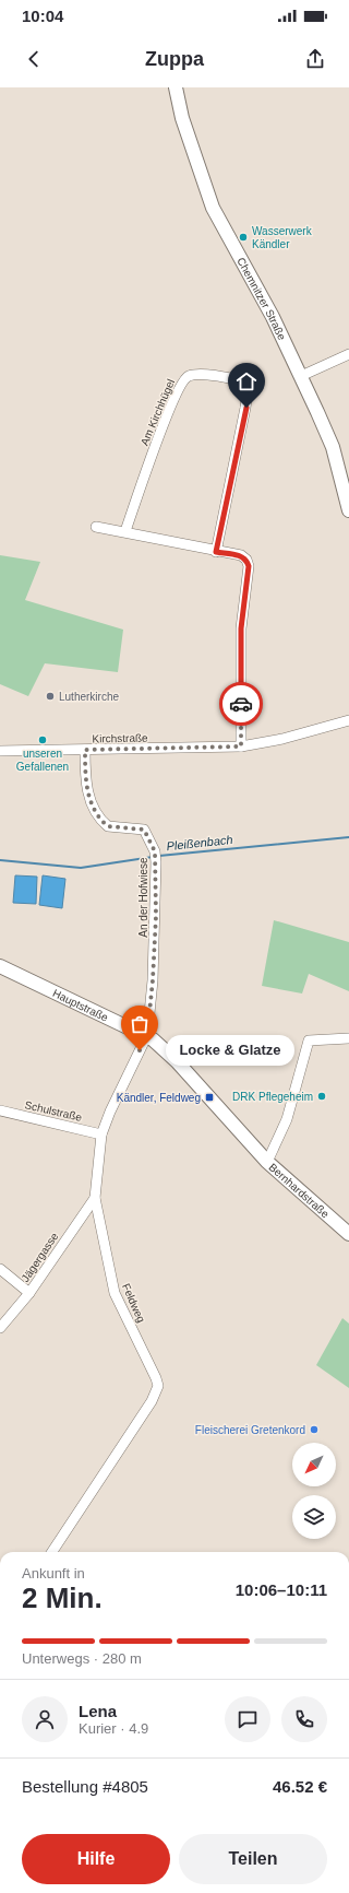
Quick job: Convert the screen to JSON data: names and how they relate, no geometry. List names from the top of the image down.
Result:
{
  "streets": {
    "main road": ["Chemnitzer Straße", "Hauptstraße", "Bernhardstraße"],
    "street": [
      "Am Kirchhügel",
      "Kirchstraße",
      "An der Hofwiese",
      "Schulstraße",
      "Jägergasse",
      "Feldweg"
    ]
  },
  "crossings": [
    ["Kirchstraße", "An der Hofwiese"],
    ["An der Hofwiese", "Hauptstraße"],
    ["An der Hofwiese", "Feldweg"],
    ["Hauptstraße", "Bernhardstraße"],
    ["Hauptstraße", "Feldweg"],
    ["Schulstraße", "Feldweg"],
    ["Jägergasse", "Feldweg"]
  ],
  "water": ["Pleißenbach"],
  "places": {
    "other": [
      "Wasserwerk Kändler",
      "Lutherkirche",
      "unseren Gefallenen",
      "Locke & Glatze",
      "DRK Pflegeheim",
      "Fleischerei Gretenkord"
    ],
    "transit": ["Kändler, Feldweg"]
  },
  "north": "bottom left",
  "page": {
    "status": "10:04",
    "header": "Zuppa",
    "bubble": "Locke & Glatze",
    "heading": ["2 Min.", "Ankunft in", "10:06–10:11"],
    "panel": [
      "Lena",
      "Kurier · 4.9",
      "Bestellung #4805",
      "46.52 €"
    ],
    "bar": "Unterwegs · 280 m",
    "buttons": ["Hilfe", "Teilen"]
  }
}
